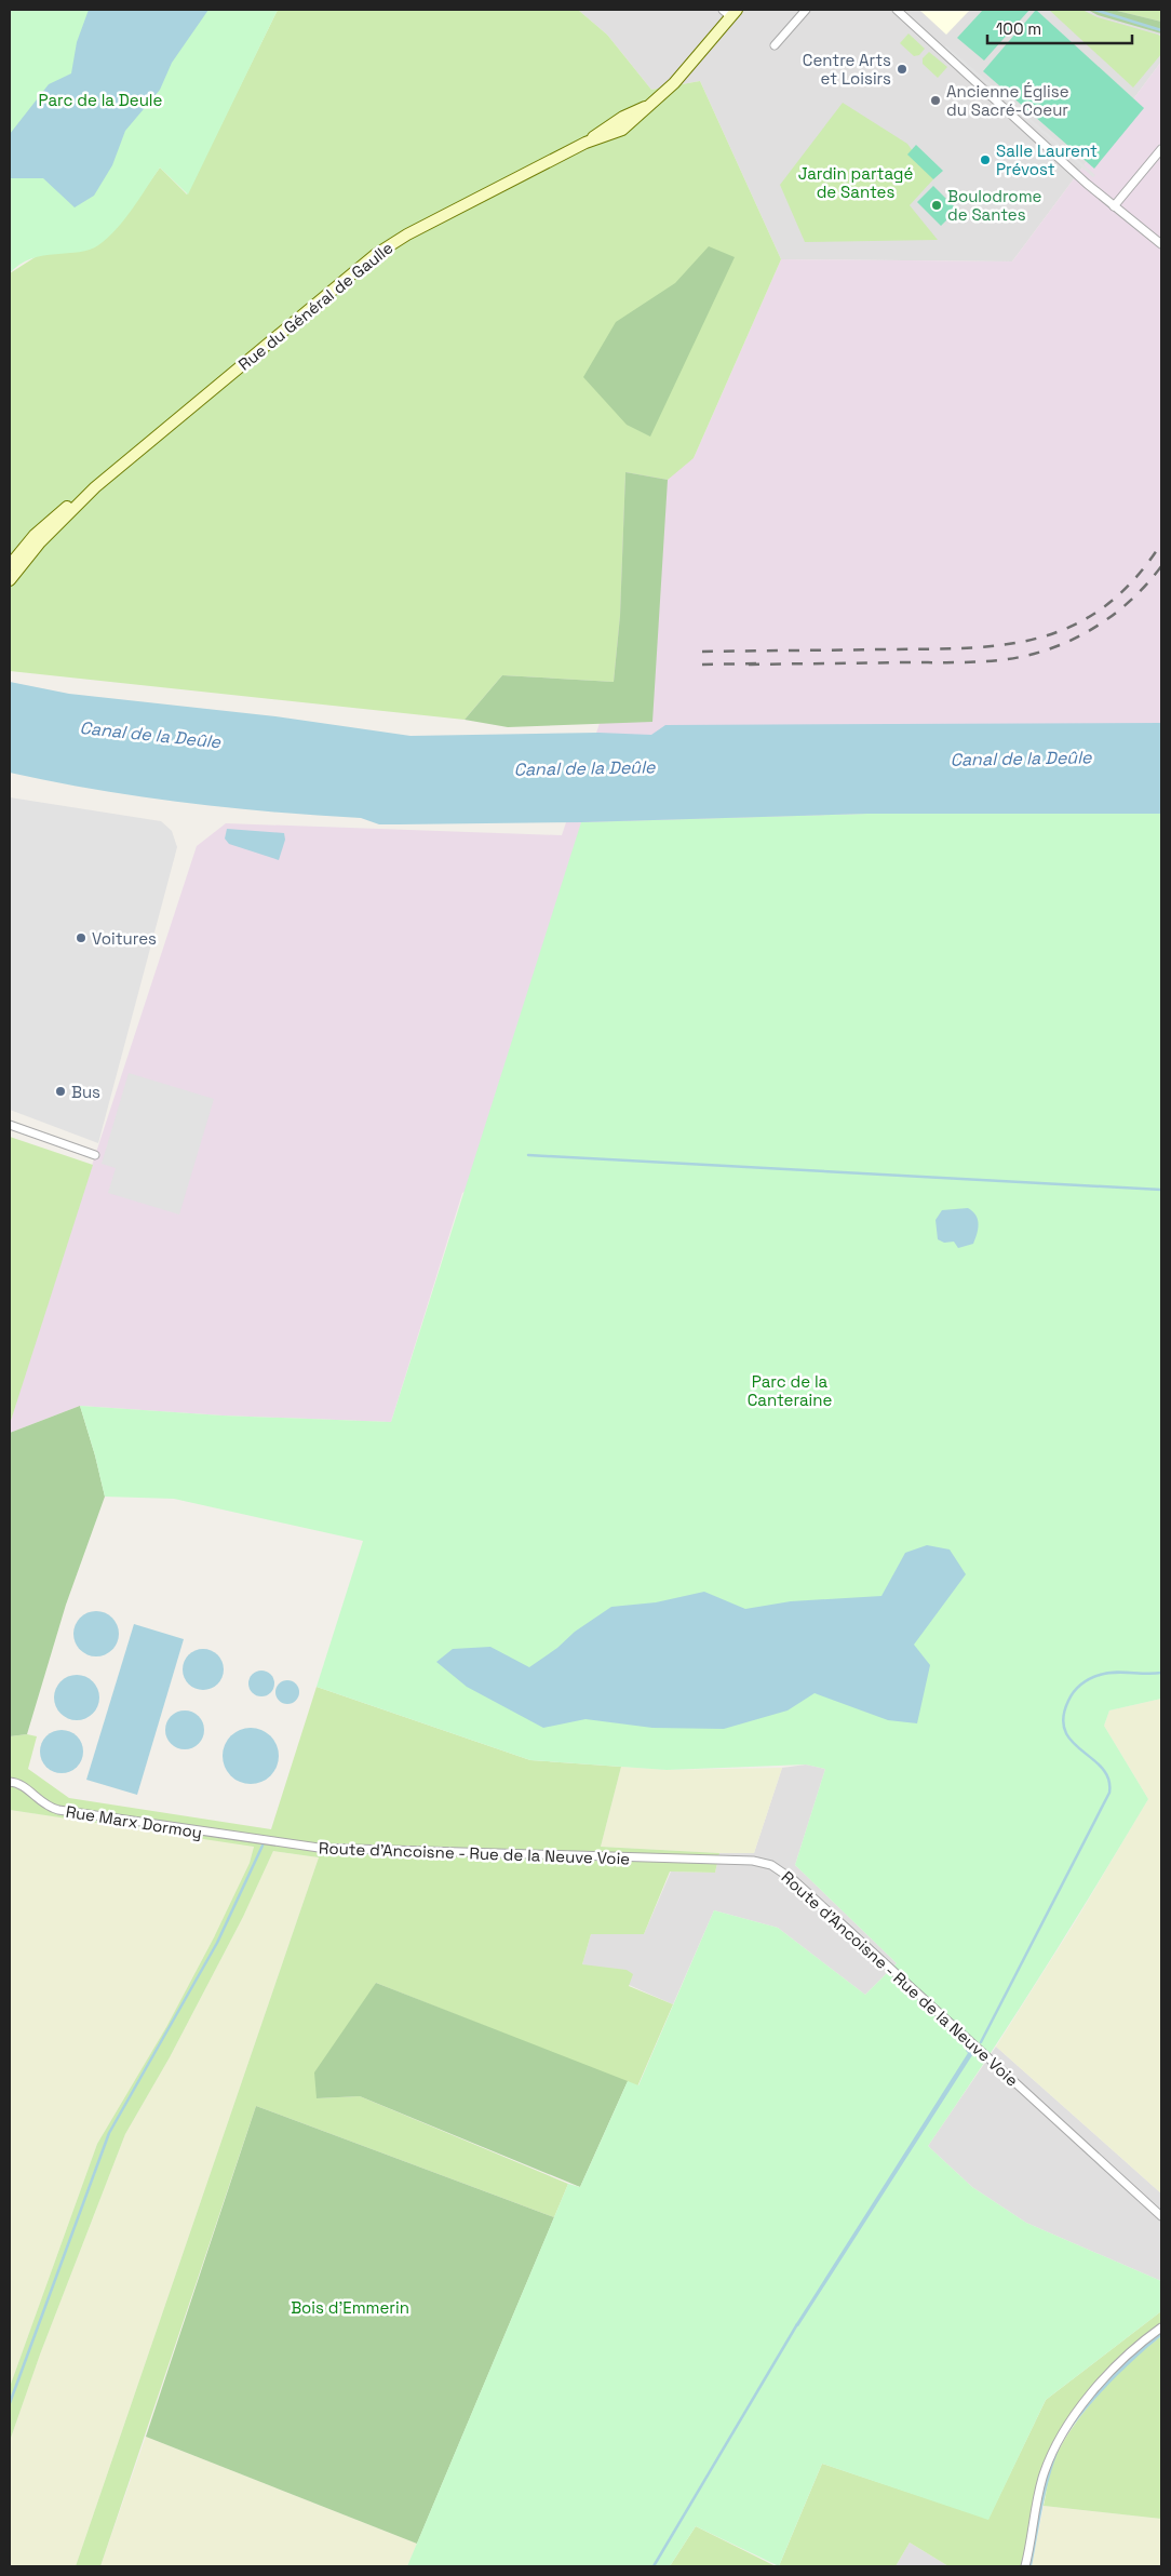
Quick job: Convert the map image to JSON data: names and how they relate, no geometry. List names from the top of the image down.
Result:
{
  "streets": {
    "street": ["Rue du Général de Gaulle", "Rue Marx Dormoy", "Route d'Ancoisne - Rue de la Neuve Voie"]
  },
  "crossings": [
    ["Rue Marx Dormoy", "Route d'Ancoisne - Rue de la Neuve Voie"]
  ],
  "water": ["Canal de la Deûle"],
  "parks": [
    "Parc de la Deule",
    "Jardin partagé de Santes",
    "Parc de la Canteraine",
    "Bois d'Emmerin"
  ],
  "places": [
    "Centre Arts et Loisirs",
    "Ancienne Église du Sacré-Coeur",
    "Salle Laurent Prévost",
    "Boulodrome de Santes",
    "Voitures",
    "Bus"
  ],
  "scale_bar": "100 m"
}
